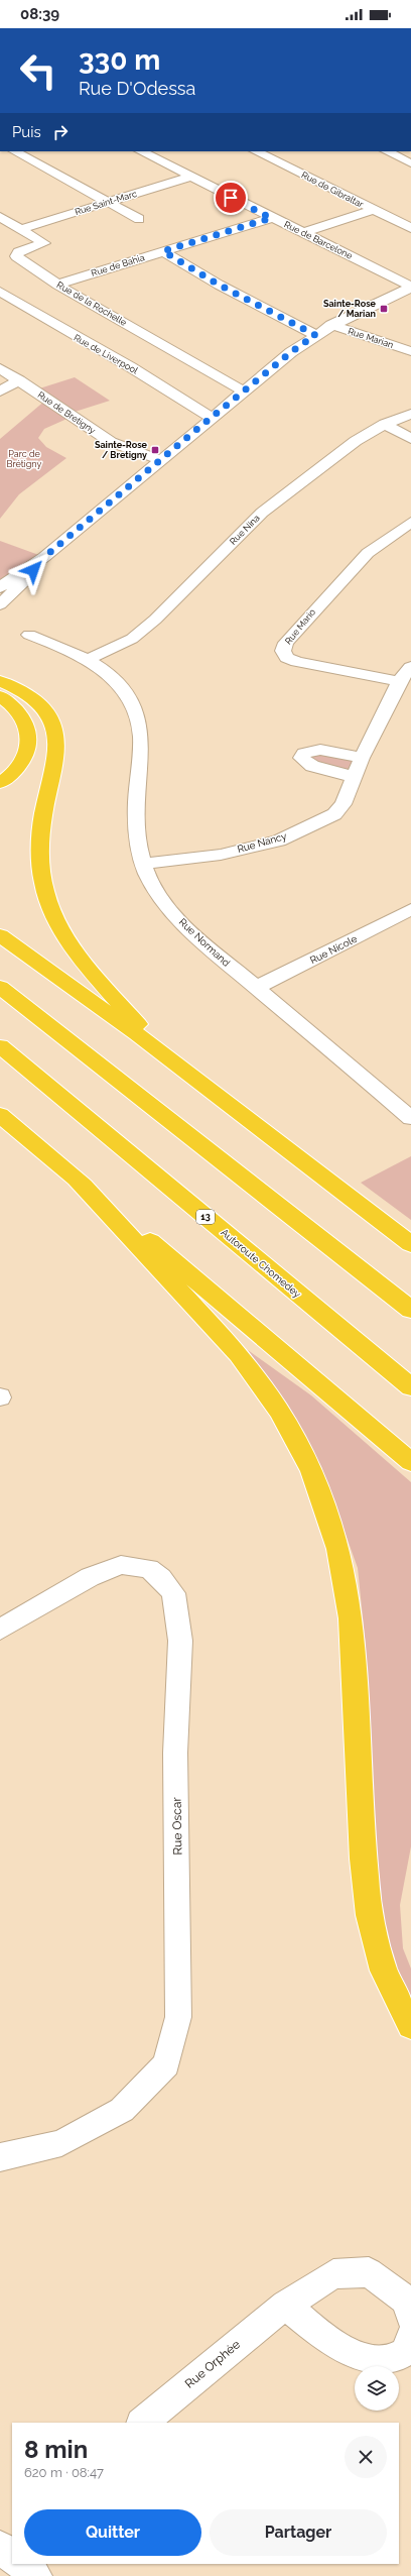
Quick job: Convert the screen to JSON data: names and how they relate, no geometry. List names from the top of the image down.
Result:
{
  "streets": {
    "highway": ["13", "Autoroute Chomedey"],
    "street": [
      "Rue de Gibraltar",
      "Rue Saint-Marc",
      "Rue de Barcelone",
      "Rue de Bahia",
      "Rue de la Rochelle",
      "Rue Marian",
      "Rue de Liverpool",
      "Rue de Bretigny",
      "Rue Nina",
      "Rue Mario",
      "Rue Nancy",
      "Rue Normand",
      "Rue Nicole",
      "Rue Oscar",
      "Rue Orphée"
    ]
  },
  "crossings": [
    ["Rue Saint-Marc", "Rue de Barcelone"],
    ["Rue Saint-Marc", "Rue de la Rochelle"],
    ["Rue de Barcelone", "Rue de Bahia"],
    ["Rue de Bahia", "Rue de la Rochelle"],
    ["Rue Nina", "Rue Normand"],
    ["Rue Mario", "Rue Nancy"],
    ["Rue Nancy", "Rue Normand"],
    ["Rue Normand", "Rue Nicole"]
  ],
  "parks": ["Parc de Brétigny"],
  "places": {
    "transit": ["Sainte-Rose / Marian", "Sainte-Rose / Bretigny"]
  },
  "page": {
    "status": "08:39",
    "turn": ["330 m", "Rue D'Odessa"],
    "then": "Puis",
    "heading": ["8 min", "620 m · 08:47"],
    "buttons": ["Quitter", "Partager"]
  }
}
